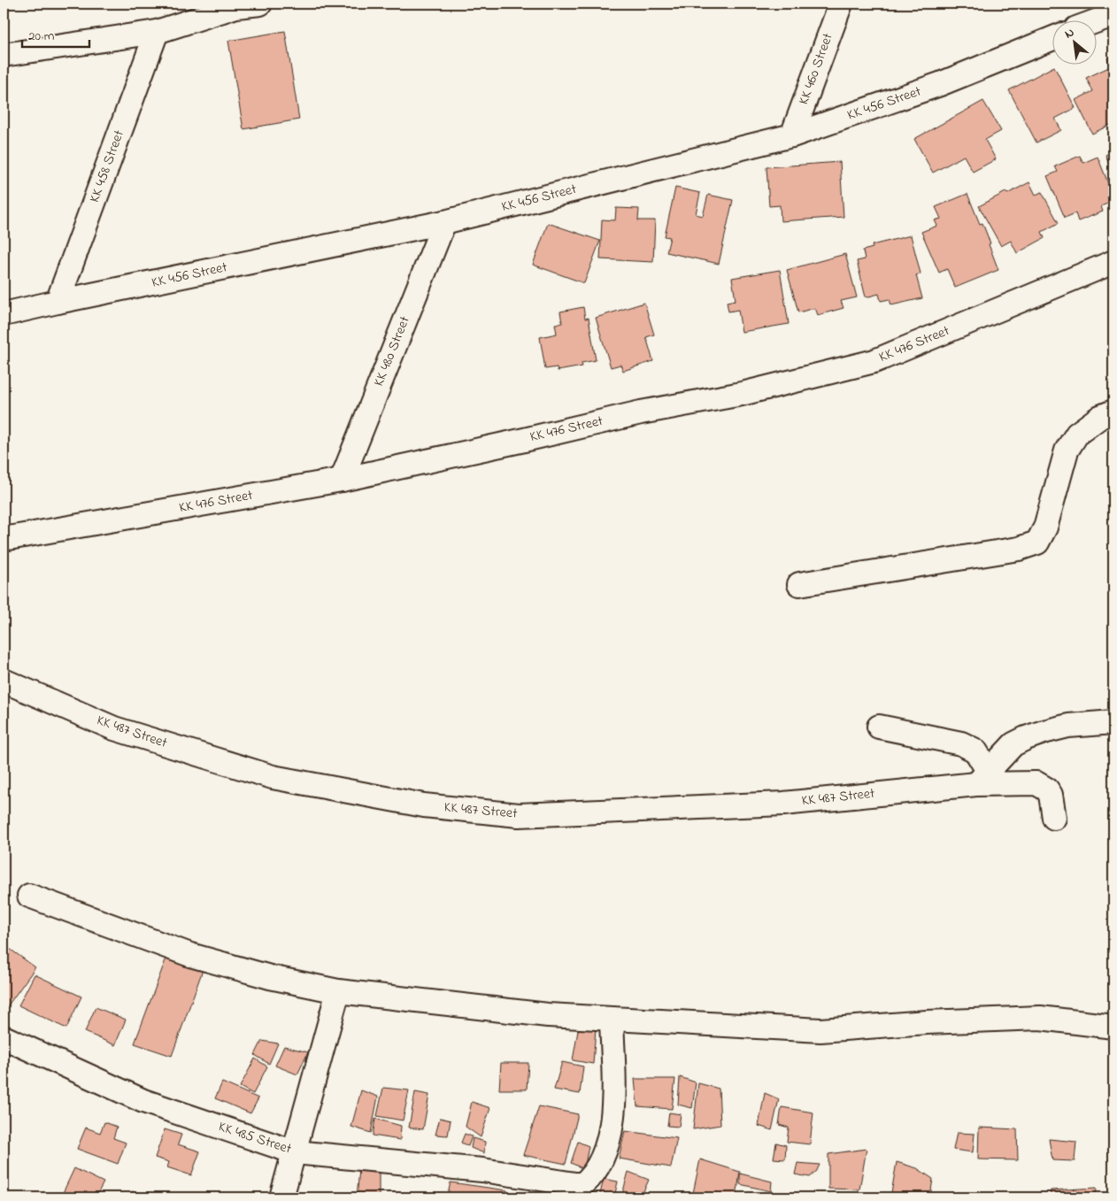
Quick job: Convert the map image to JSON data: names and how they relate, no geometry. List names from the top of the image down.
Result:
{
  "streets": {
    "street": [
      "KK 460 Street",
      "KK 456 Street",
      "KK 458 Street",
      "KK 476 Street",
      "KK 480 Street",
      "KK 487 Street",
      "KK 485 Street"
    ]
  },
  "crossings": [
    ["KK 460 Street", "KK 456 Street"],
    ["KK 456 Street", "KK 458 Street"],
    ["KK 456 Street", "KK 480 Street"],
    ["KK 476 Street", "KK 480 Street"]
  ],
  "scale_bar": "20 m",
  "north": "top left"
}
